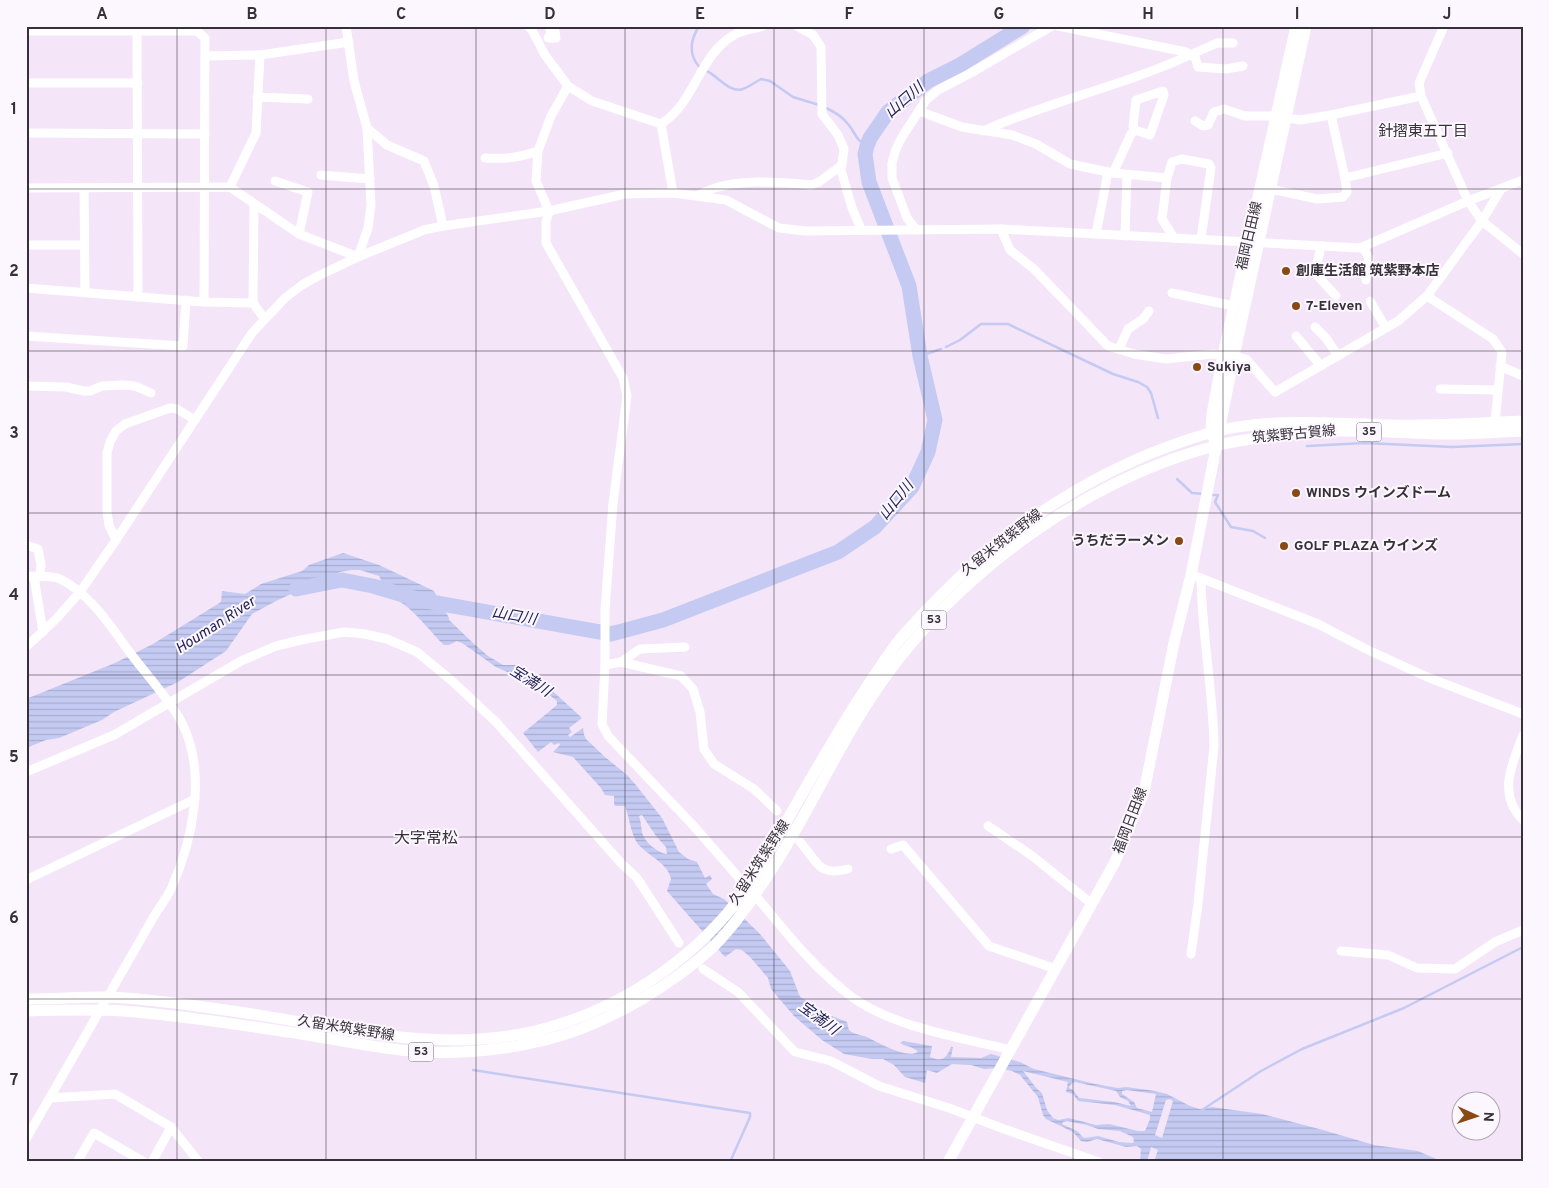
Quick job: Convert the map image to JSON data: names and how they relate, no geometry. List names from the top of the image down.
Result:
{
  "streets": {
    "main road": [
      "福岡日田線",
      "35",
      "筑紫野古賀線",
      "久留米筑紫野線",
      "53"
    ]
  },
  "crossings": [
    ["福岡日田線", "筑紫野古賀線"],
    ["福岡日田線", "久留米筑紫野線"],
    ["筑紫野古賀線", "久留米筑紫野線"]
  ],
  "districts": ["針摺東五丁目", "大字常松"],
  "water": ["山口川", "Houman River", "宝満川"],
  "places": [
    "創庫生活館 筑紫野本店",
    "7-Eleven",
    "Sukiya",
    "WINDS ウインズドーム",
    "うちだラーメン",
    "GOLF PLAZA ウインズ"
  ],
  "north": "right",
  "grid": {
    "columns": [
      "A",
      "B",
      "C",
      "D",
      "E",
      "F",
      "G",
      "H",
      "I",
      "J"
    ],
    "rows": [
      "1",
      "2",
      "3",
      "4",
      "5",
      "6",
      "7"
    ]
  }
}
